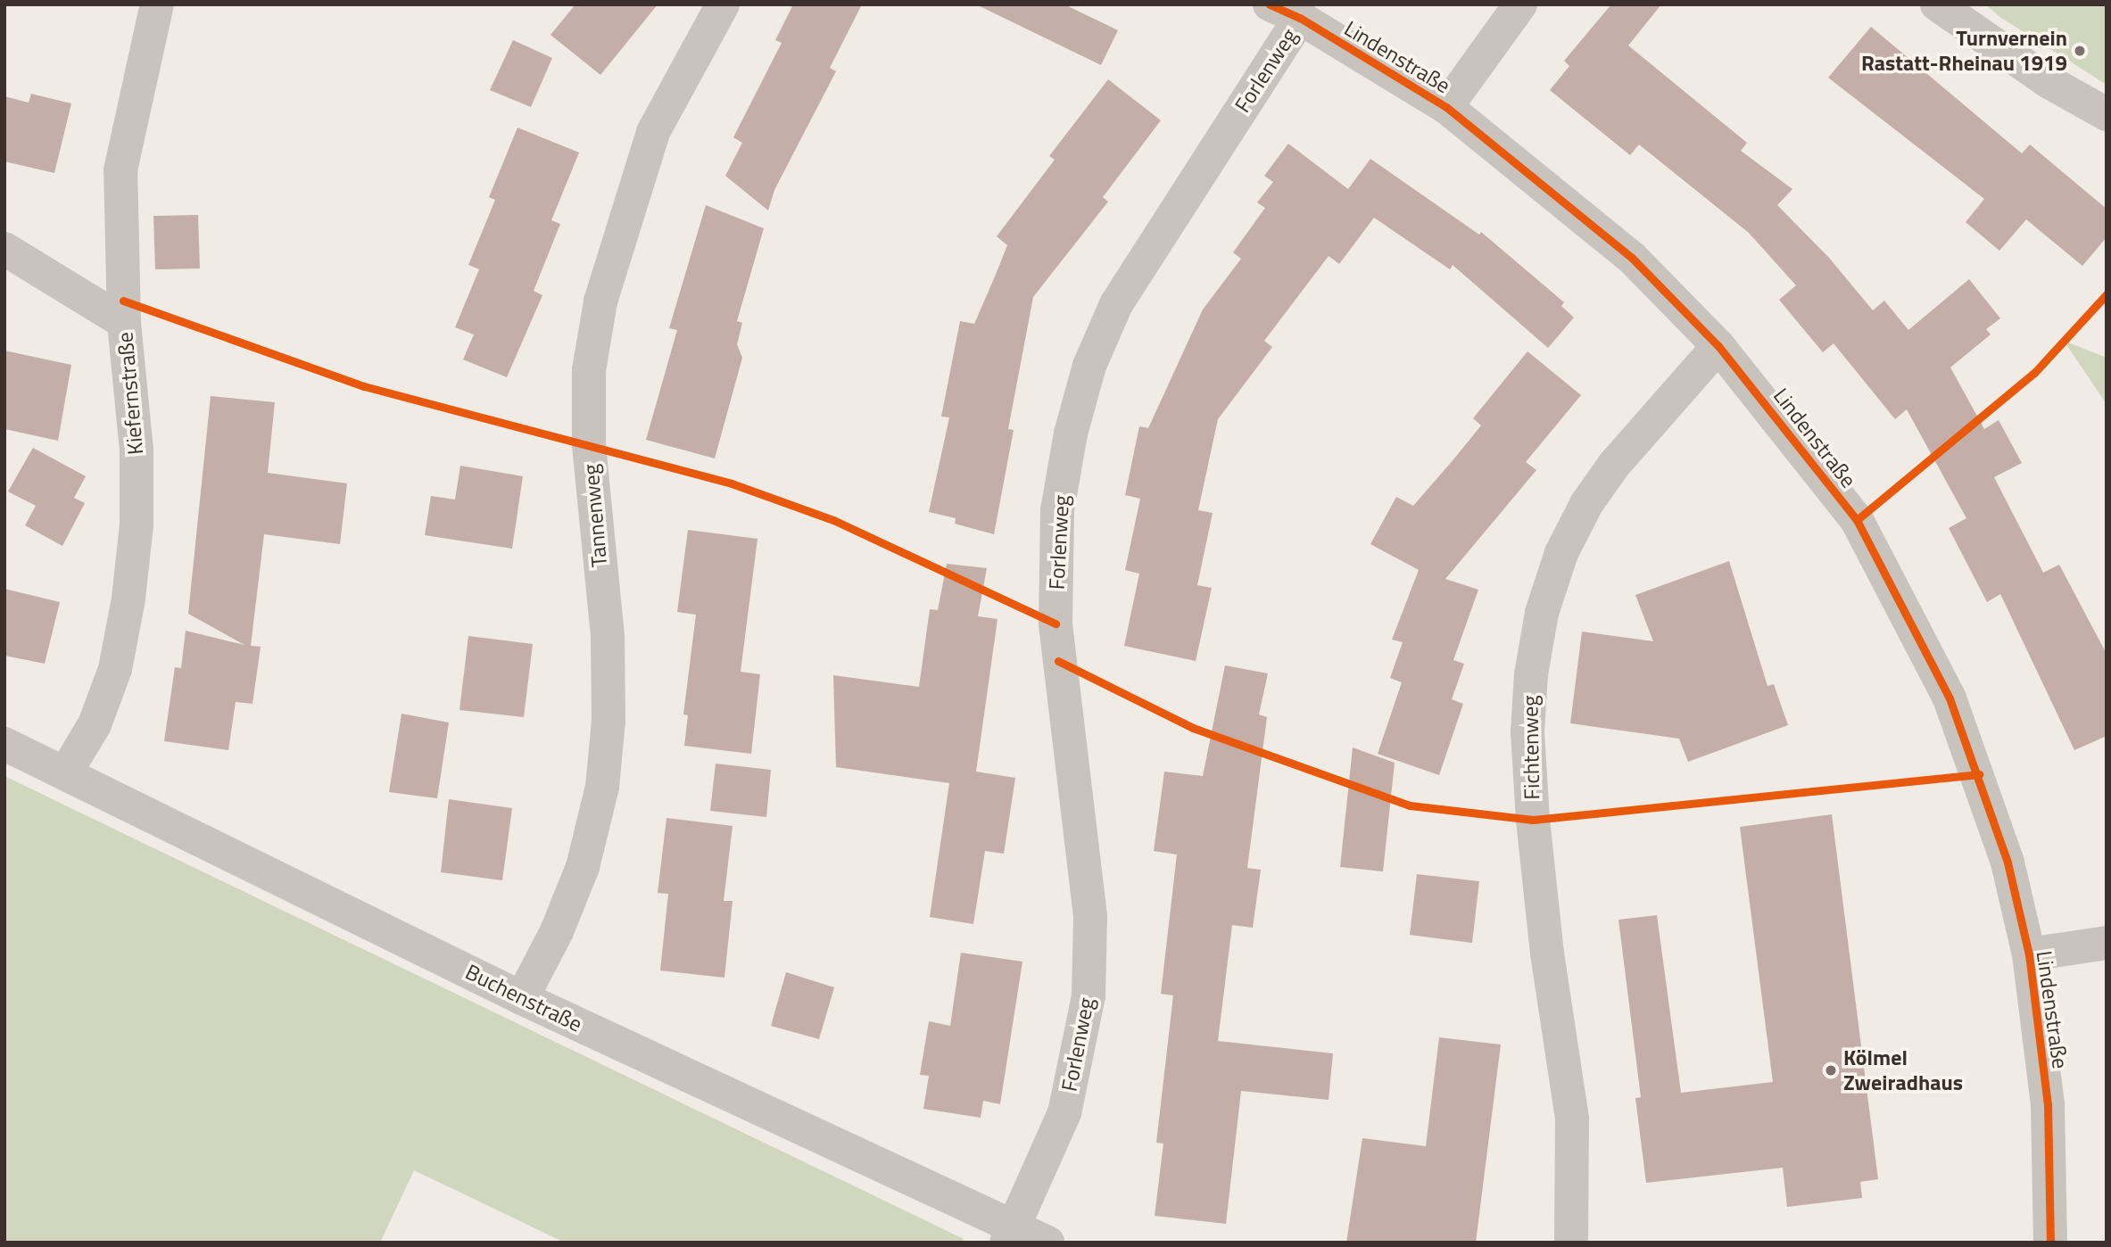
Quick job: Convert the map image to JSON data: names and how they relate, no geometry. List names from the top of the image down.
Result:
{
  "streets": {
    "street": [
      "Lindenstraße",
      "Forlenweg",
      "Kiefernstraße",
      "Tannenweg",
      "Fichtenweg",
      "Buchenstraße"
    ]
  },
  "crossings": [
    ["Lindenstraße", "Forlenweg"],
    ["Lindenstraße", "Fichtenweg"],
    ["Forlenweg", "Buchenstraße"],
    ["Kiefernstraße", "Buchenstraße"],
    ["Tannenweg", "Buchenstraße"]
  ],
  "places": ["Turnvernein Rastatt-Rheinau 1919", "Kölmel Zweiradhaus"]
}
